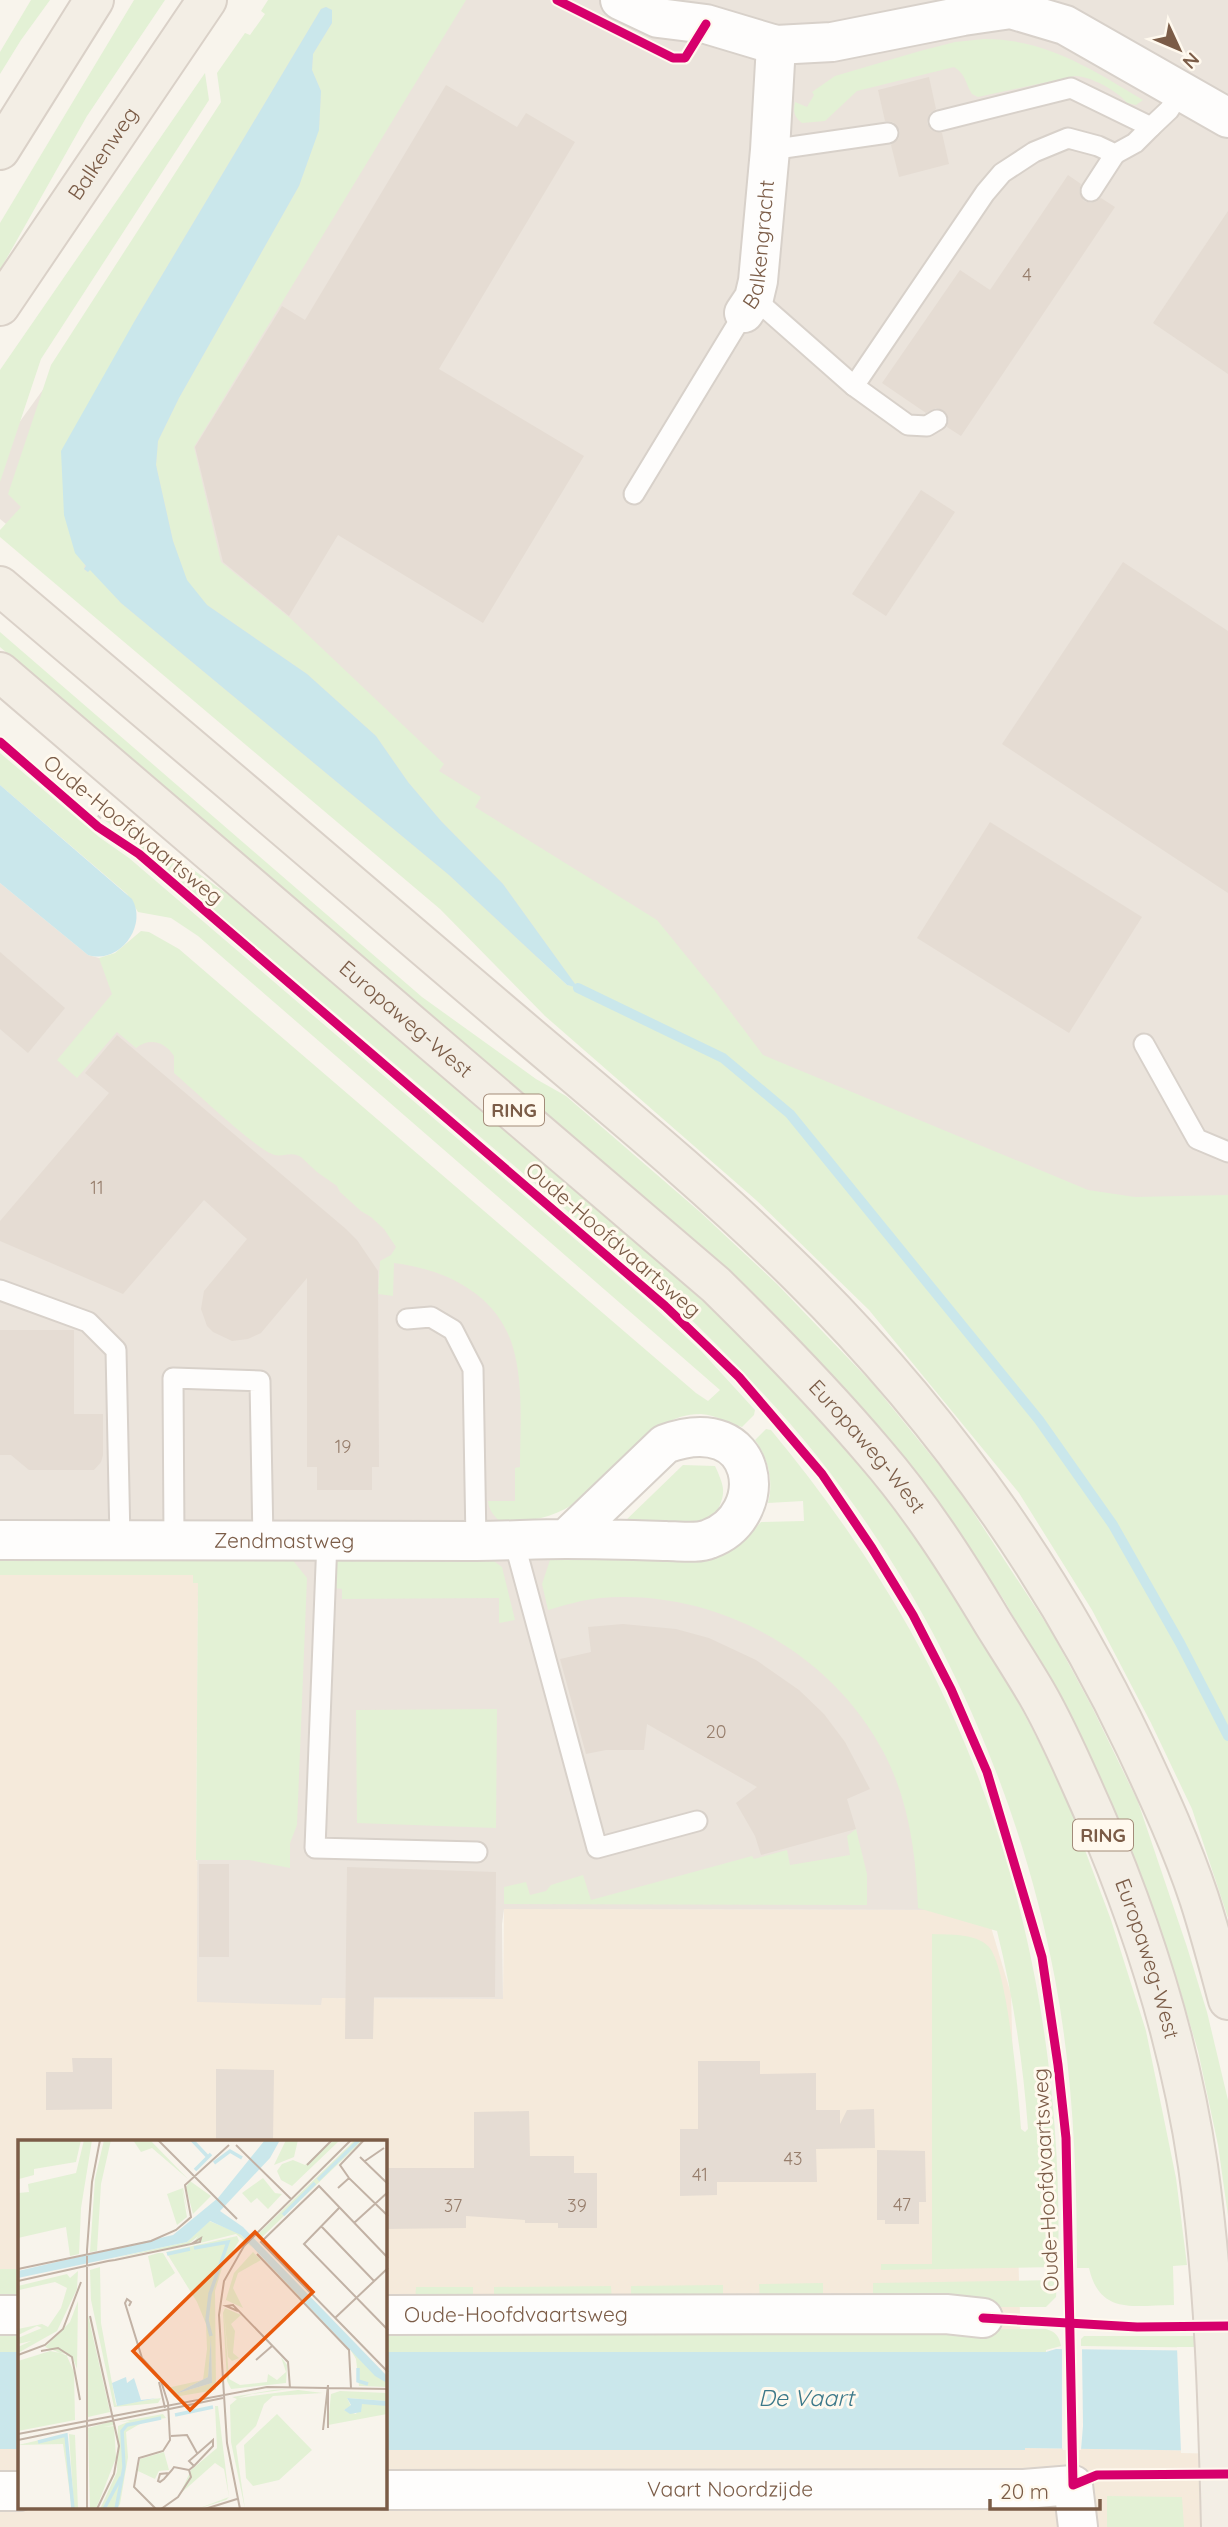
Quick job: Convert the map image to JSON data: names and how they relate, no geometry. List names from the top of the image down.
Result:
{
  "streets": {
    "main road": ["Balkenweg", "Europaweg-West", "RING"],
    "street": [
      "Balkengracht",
      "Oude-Hoofdvaartsweg",
      "Zendmastweg",
      "Vaart Noordzijde"
    ]
  },
  "water": ["De Vaart"],
  "house_numbers": [
    "4",
    "11",
    "19",
    "20",
    "43",
    "41",
    "47",
    "37",
    "39"
  ],
  "scale_bar": "20 m",
  "north": "bottom right"
}
